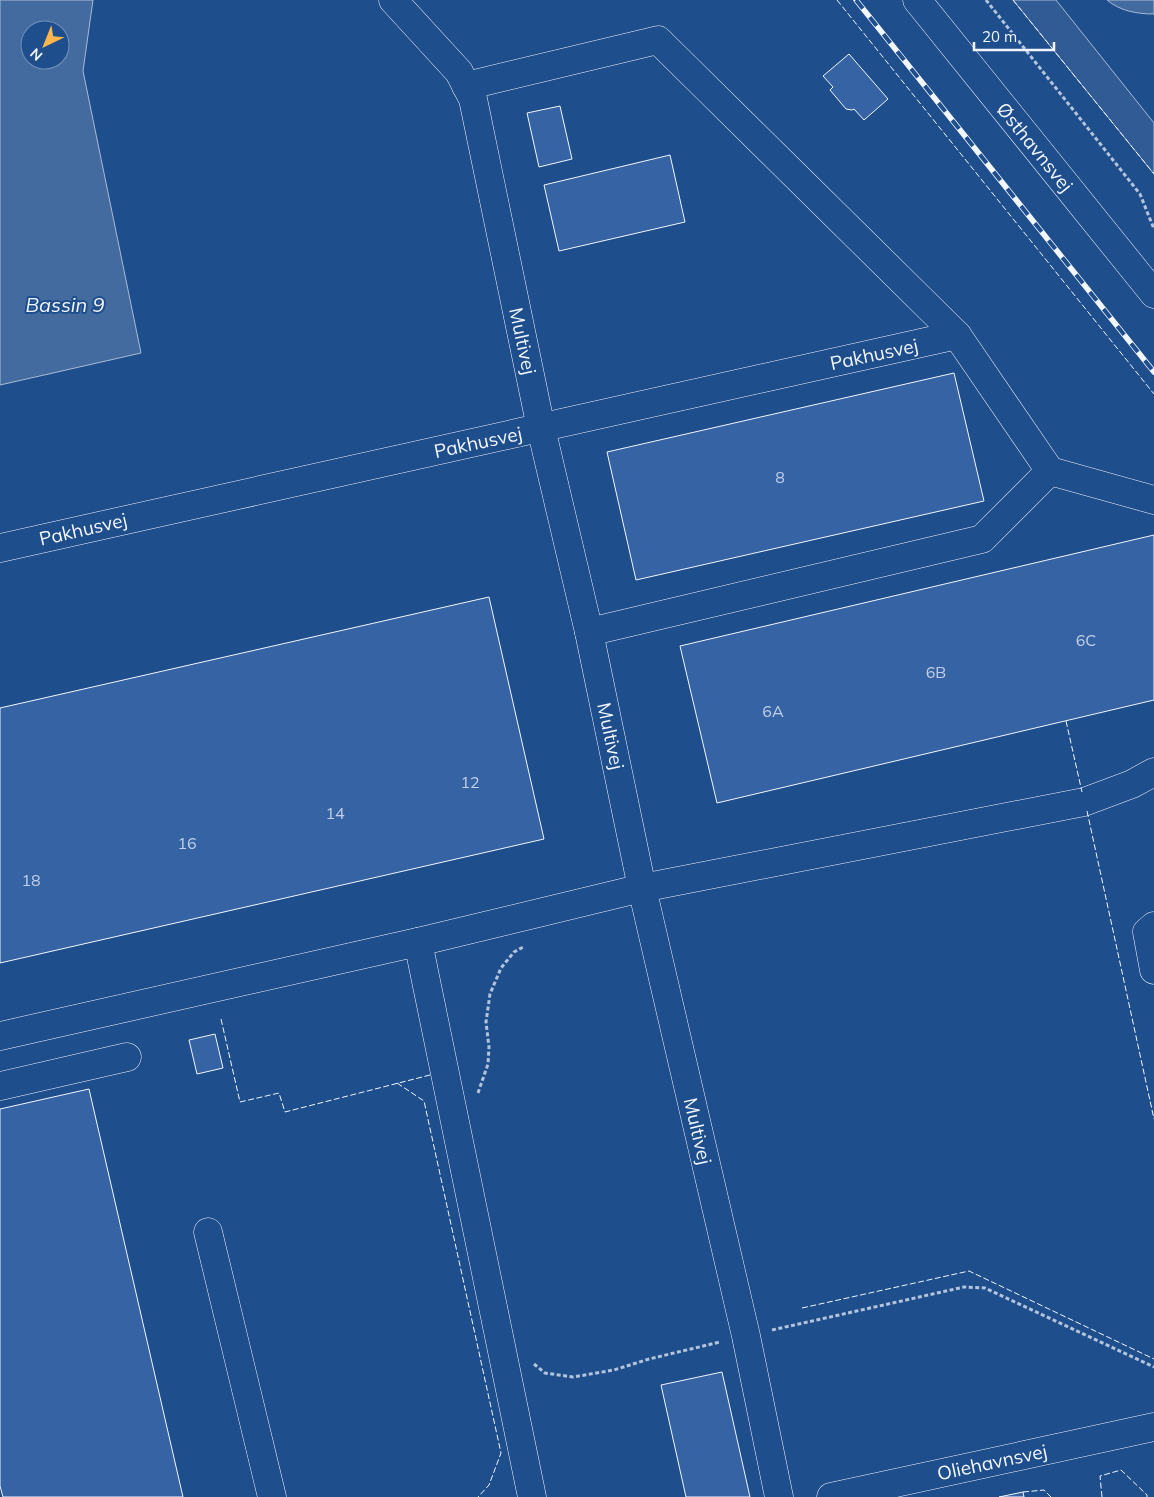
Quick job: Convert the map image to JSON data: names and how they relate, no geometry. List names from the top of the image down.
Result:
{
  "streets": {
    "street": [
      "Østhavnsvej",
      "Multivej",
      "Pakhusvej",
      "Oliehavnsvej"
    ]
  },
  "crossings": [
    ["Multivej", "Pakhusvej"]
  ],
  "water": ["Bassin 9"],
  "house_numbers": [
    "8",
    "6C",
    "6B",
    "6A",
    "12",
    "14",
    "16",
    "18"
  ],
  "scale_bar": "20 m",
  "north": "bottom left"
}
